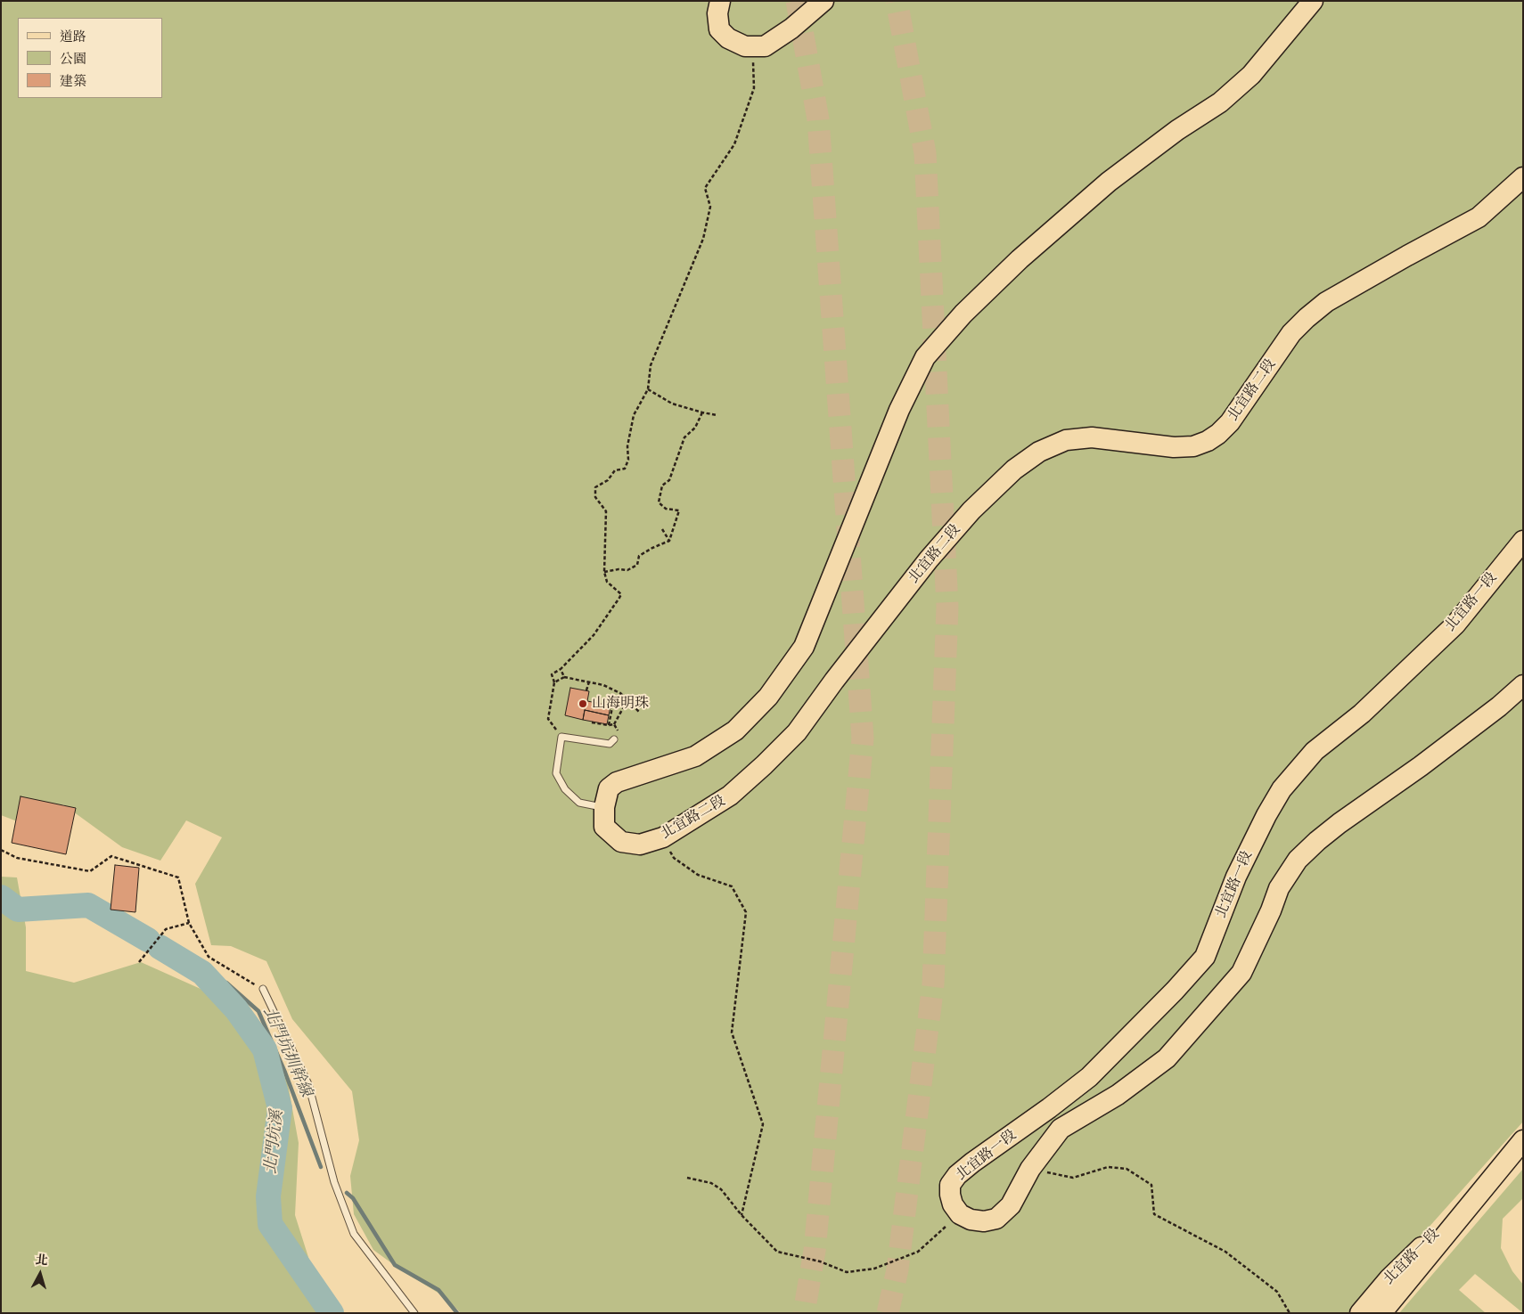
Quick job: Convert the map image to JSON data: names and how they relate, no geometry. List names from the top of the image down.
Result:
{
  "streets": {
    "main road": ["北宜路二段", "北宜路一段"]
  },
  "water": ["北門坑圳幹線", "北門坑溪"],
  "places": ["山海明珠"],
  "legend": ["道路", "公園", "建築"],
  "north": "top"
}
